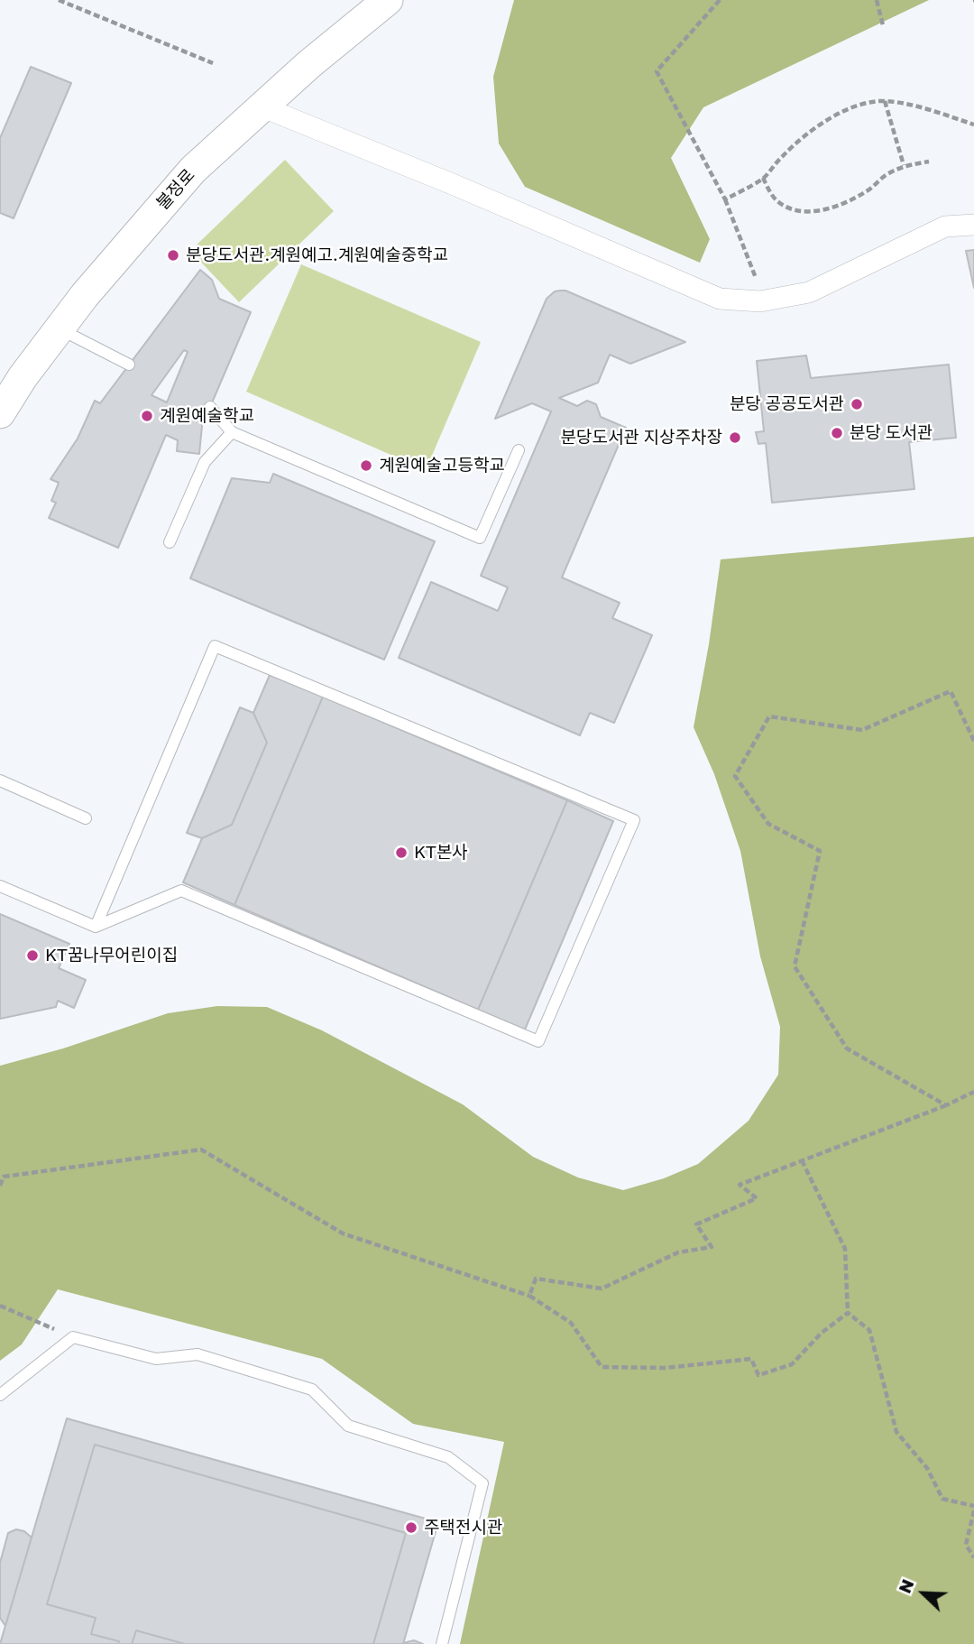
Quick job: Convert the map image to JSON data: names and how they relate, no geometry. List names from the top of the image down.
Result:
{
  "streets": {
    "main road": ["불정로"]
  },
  "places": [
    "분당도서관.계원예고.계원예술중학교",
    "분당 공공도서관",
    "계원예술학교",
    "분당 도서관",
    "분당도서관 지상주차장",
    "계원예술고등학교",
    "KT본사",
    "KT꿈나무어린이집",
    "주택전시관"
  ],
  "north": "top left"
}
